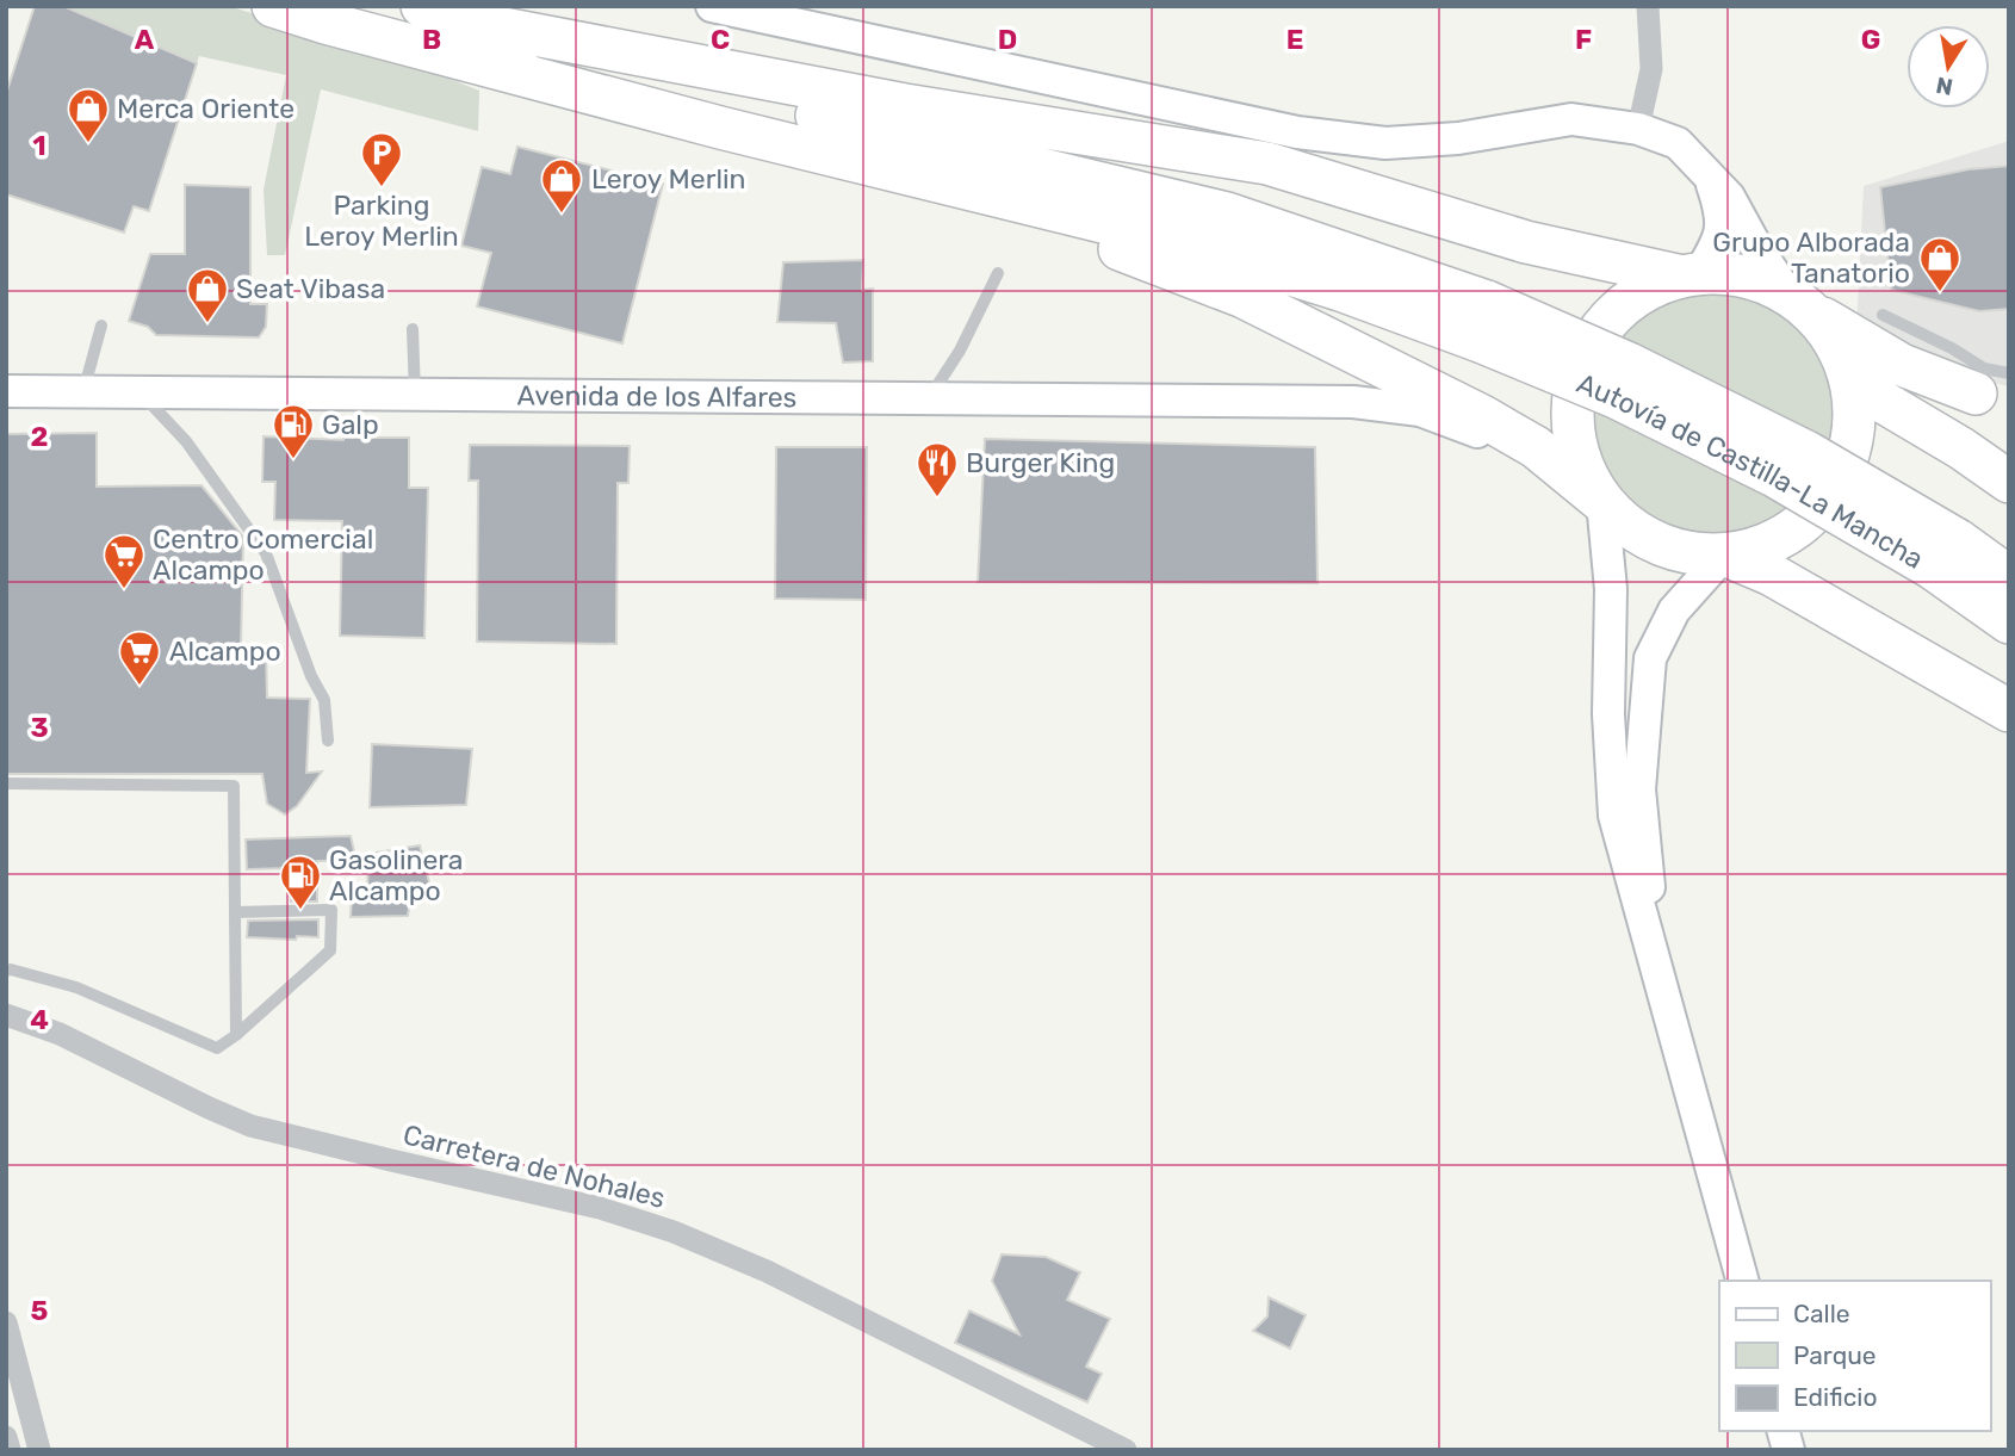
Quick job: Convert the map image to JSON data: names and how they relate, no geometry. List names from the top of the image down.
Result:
{
  "streets": {
    "highway": ["Autovía de Castilla-La Mancha"],
    "street": ["Avenida de los Alfares", "Carretera de Nohales"]
  },
  "places": {
    "shop": [
      "Merca Oriente",
      "Leroy Merlin",
      "Grupo Alborada Tanatorio",
      "Seat Vibasa"
    ],
    "parking": ["Parking Leroy Merlin"],
    "fuel station": ["Galp", "Gasolinera Alcampo"],
    "restaurant": ["Burger King"],
    "supermarket": ["Centro Comercial Alcampo", "Alcampo"]
  },
  "legend": ["Calle", "Parque", "Edificio"],
  "north": "bottom",
  "grid": {
    "columns": [
      "A",
      "B",
      "C",
      "D",
      "E",
      "F",
      "G"
    ],
    "rows": [
      "1",
      "2",
      "3",
      "4",
      "5"
    ]
  }
}
